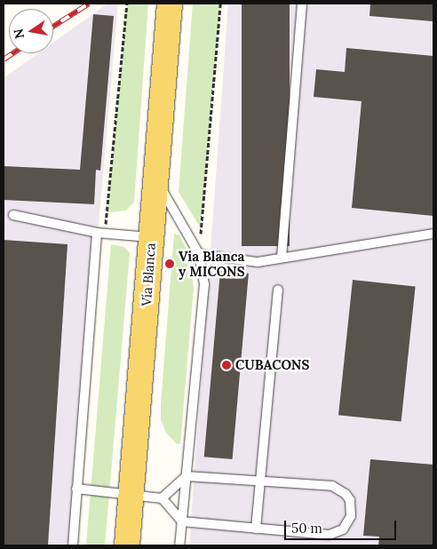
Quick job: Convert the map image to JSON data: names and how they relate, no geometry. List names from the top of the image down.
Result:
{
  "streets": {
    "main road": ["Vía Blanca"]
  },
  "places": ["Via Blanca y MICONS", "CUBACONS"],
  "scale_bar": "50 m",
  "north": "left"
}
